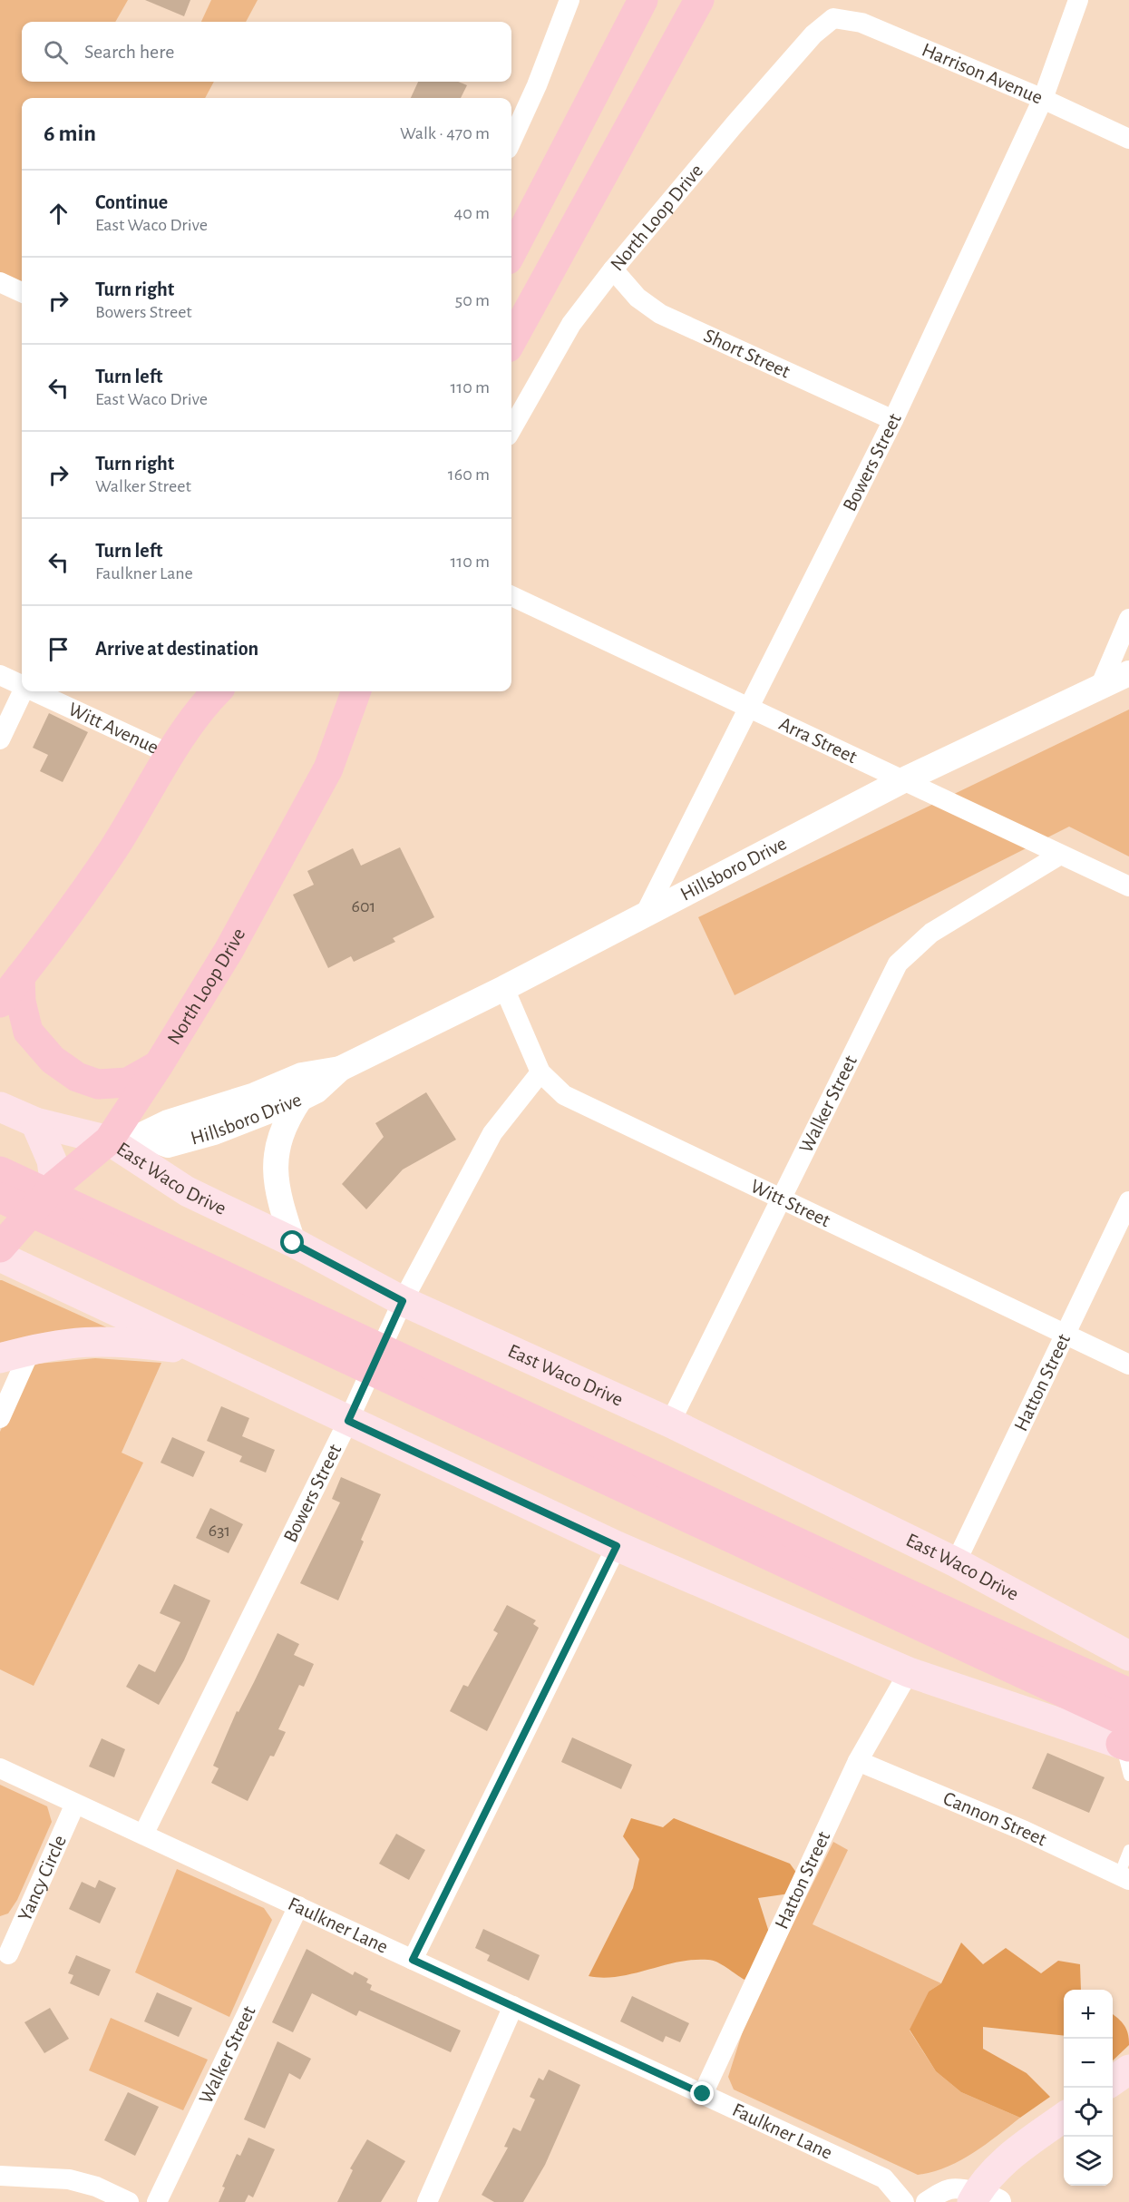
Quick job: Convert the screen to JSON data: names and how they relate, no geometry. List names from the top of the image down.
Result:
{
  "streets": {
    "main road": ["North Loop Drive", "East Waco Drive"],
    "street": [
      "Harrison Avenue",
      "Short Street",
      "Bowers Street",
      "Witt Avenue",
      "Arra Street",
      "Hillsboro Drive",
      "Walker Street",
      "Witt Street",
      "Hatton Street",
      "Cannon Street",
      "Yancy Circle",
      "Faulkner Lane"
    ]
  },
  "crossings": [
    ["Harrison Avenue", "North Loop Drive"],
    ["Harrison Avenue", "Bowers Street"],
    ["North Loop Drive", "Short Street"],
    ["North Loop Drive", "Hillsboro Drive"],
    ["North Loop Drive", "East Waco Drive"],
    ["Short Street", "Bowers Street"],
    ["Bowers Street", "Arra Street"],
    ["Bowers Street", "Hillsboro Drive"],
    ["Bowers Street", "East Waco Drive"],
    ["Bowers Street", "Witt Street"],
    ["Bowers Street", "Faulkner Lane"],
    ["Arra Street", "Hillsboro Drive"],
    ["Arra Street", "Walker Street"],
    ["Hillsboro Drive", "East Waco Drive"],
    ["Hillsboro Drive", "Witt Street"],
    ["Walker Street", "East Waco Drive"],
    ["Walker Street", "Witt Street"],
    ["Walker Street", "Faulkner Lane"],
    ["East Waco Drive", "Hatton Street"],
    ["Witt Street", "Hatton Street"],
    ["Hatton Street", "Cannon Street"],
    ["Hatton Street", "Faulkner Lane"],
    ["Yancy Circle", "Faulkner Lane"]
  ],
  "house_numbers": ["601", "631"],
  "page": {
    "search": "Search here",
    "heading": ["6 min", "Walk · 470 m"],
    "list": [
      ["Continue", "East Waco Drive", "40 m"],
      ["Turn right", "Bowers Street", "50 m"],
      ["Turn left", "East Waco Drive", "110 m"],
      ["Turn right", "Walker Street", "160 m"],
      ["Turn left", "Faulkner Lane", "110 m"],
      "Arrive at destination"
    ],
    "map_buttons": ["+", "−"]
  }
}
